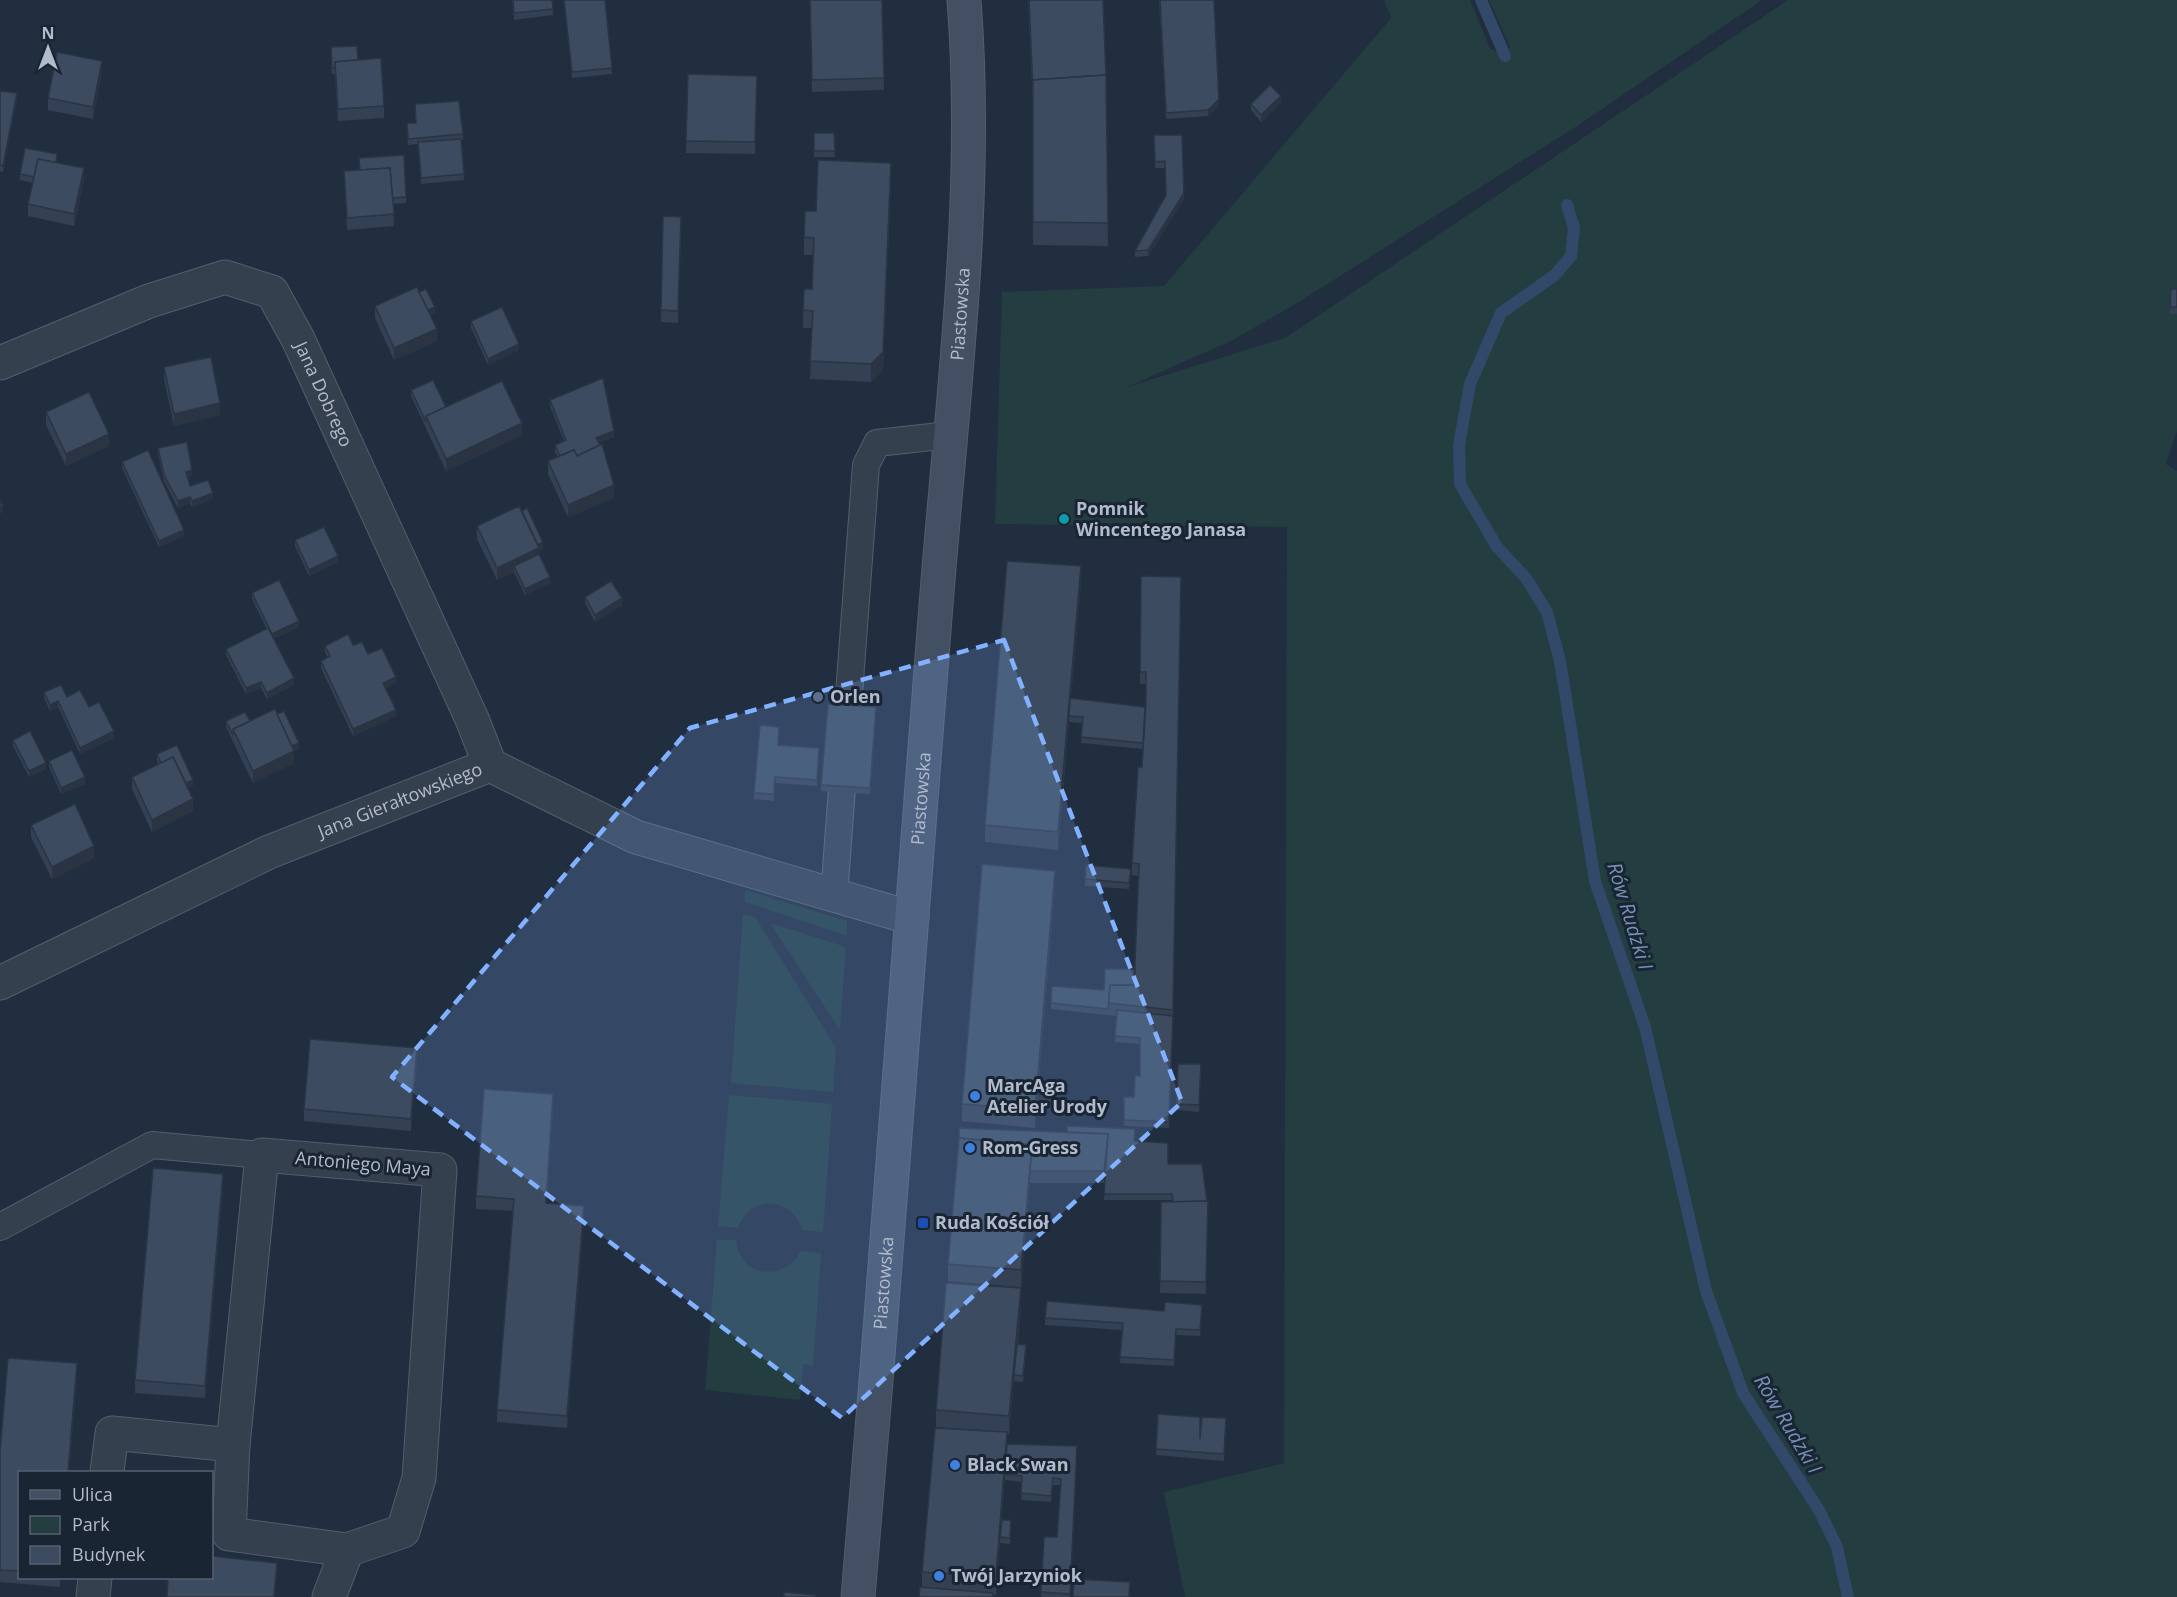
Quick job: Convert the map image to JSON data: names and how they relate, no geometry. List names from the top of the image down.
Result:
{
  "streets": {
    "street": [
      "Piastowska",
      "Jana Dobrego",
      "Jana Gierałtowskiego",
      "Antoniego Maya"
    ]
  },
  "crossings": [
    ["Piastowska", "Jana Gierałtowskiego"],
    ["Jana Dobrego", "Jana Gierałtowskiego"]
  ],
  "water": ["Rów Rudzki I"],
  "places": {
    "other": [
      "Pomnik Wincentego Janasa",
      "Orlen",
      "MarcAga Atelier Urody",
      "Rom-Gress",
      "Black Swan",
      "Twój Jarzyniok"
    ],
    "transit": ["Ruda Kościół"]
  },
  "legend": ["Ulica", "Park", "Budynek"],
  "north": "top"
}
